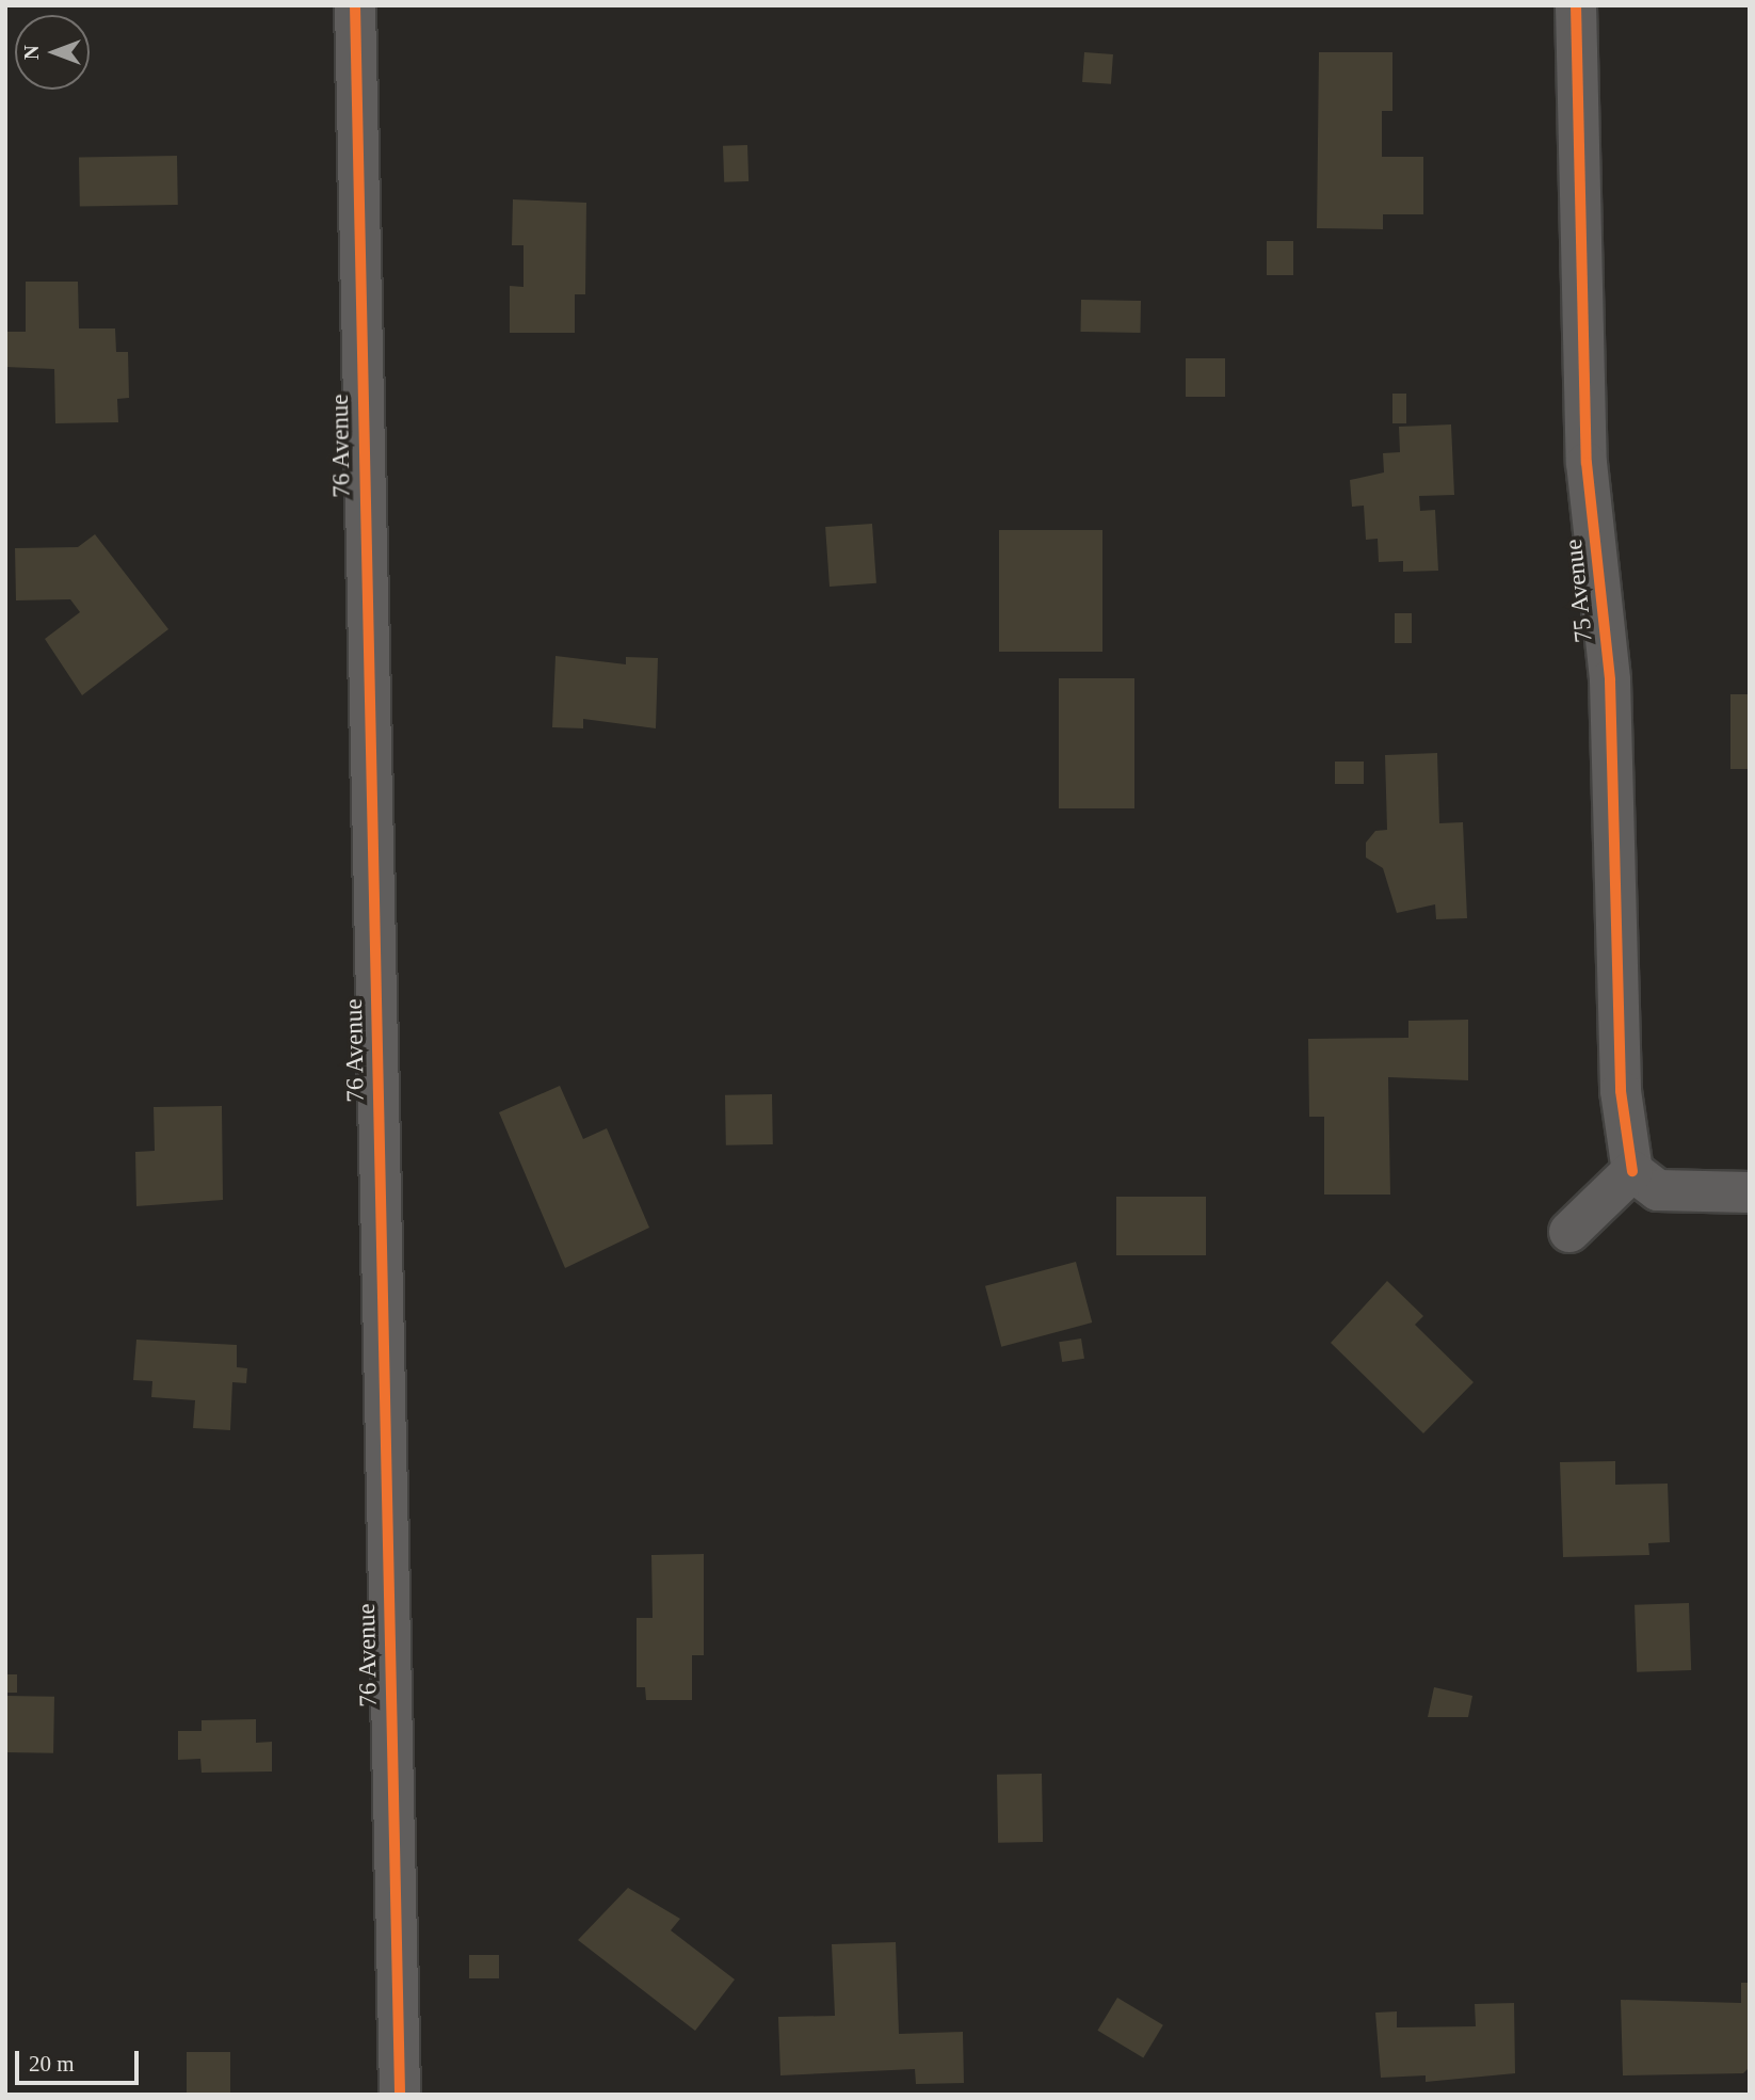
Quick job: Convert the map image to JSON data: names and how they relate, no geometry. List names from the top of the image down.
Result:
{
  "streets": {
    "street": ["76 Avenue", "75 Avenue"]
  },
  "scale_bar": "20 m",
  "north": "left"
}
